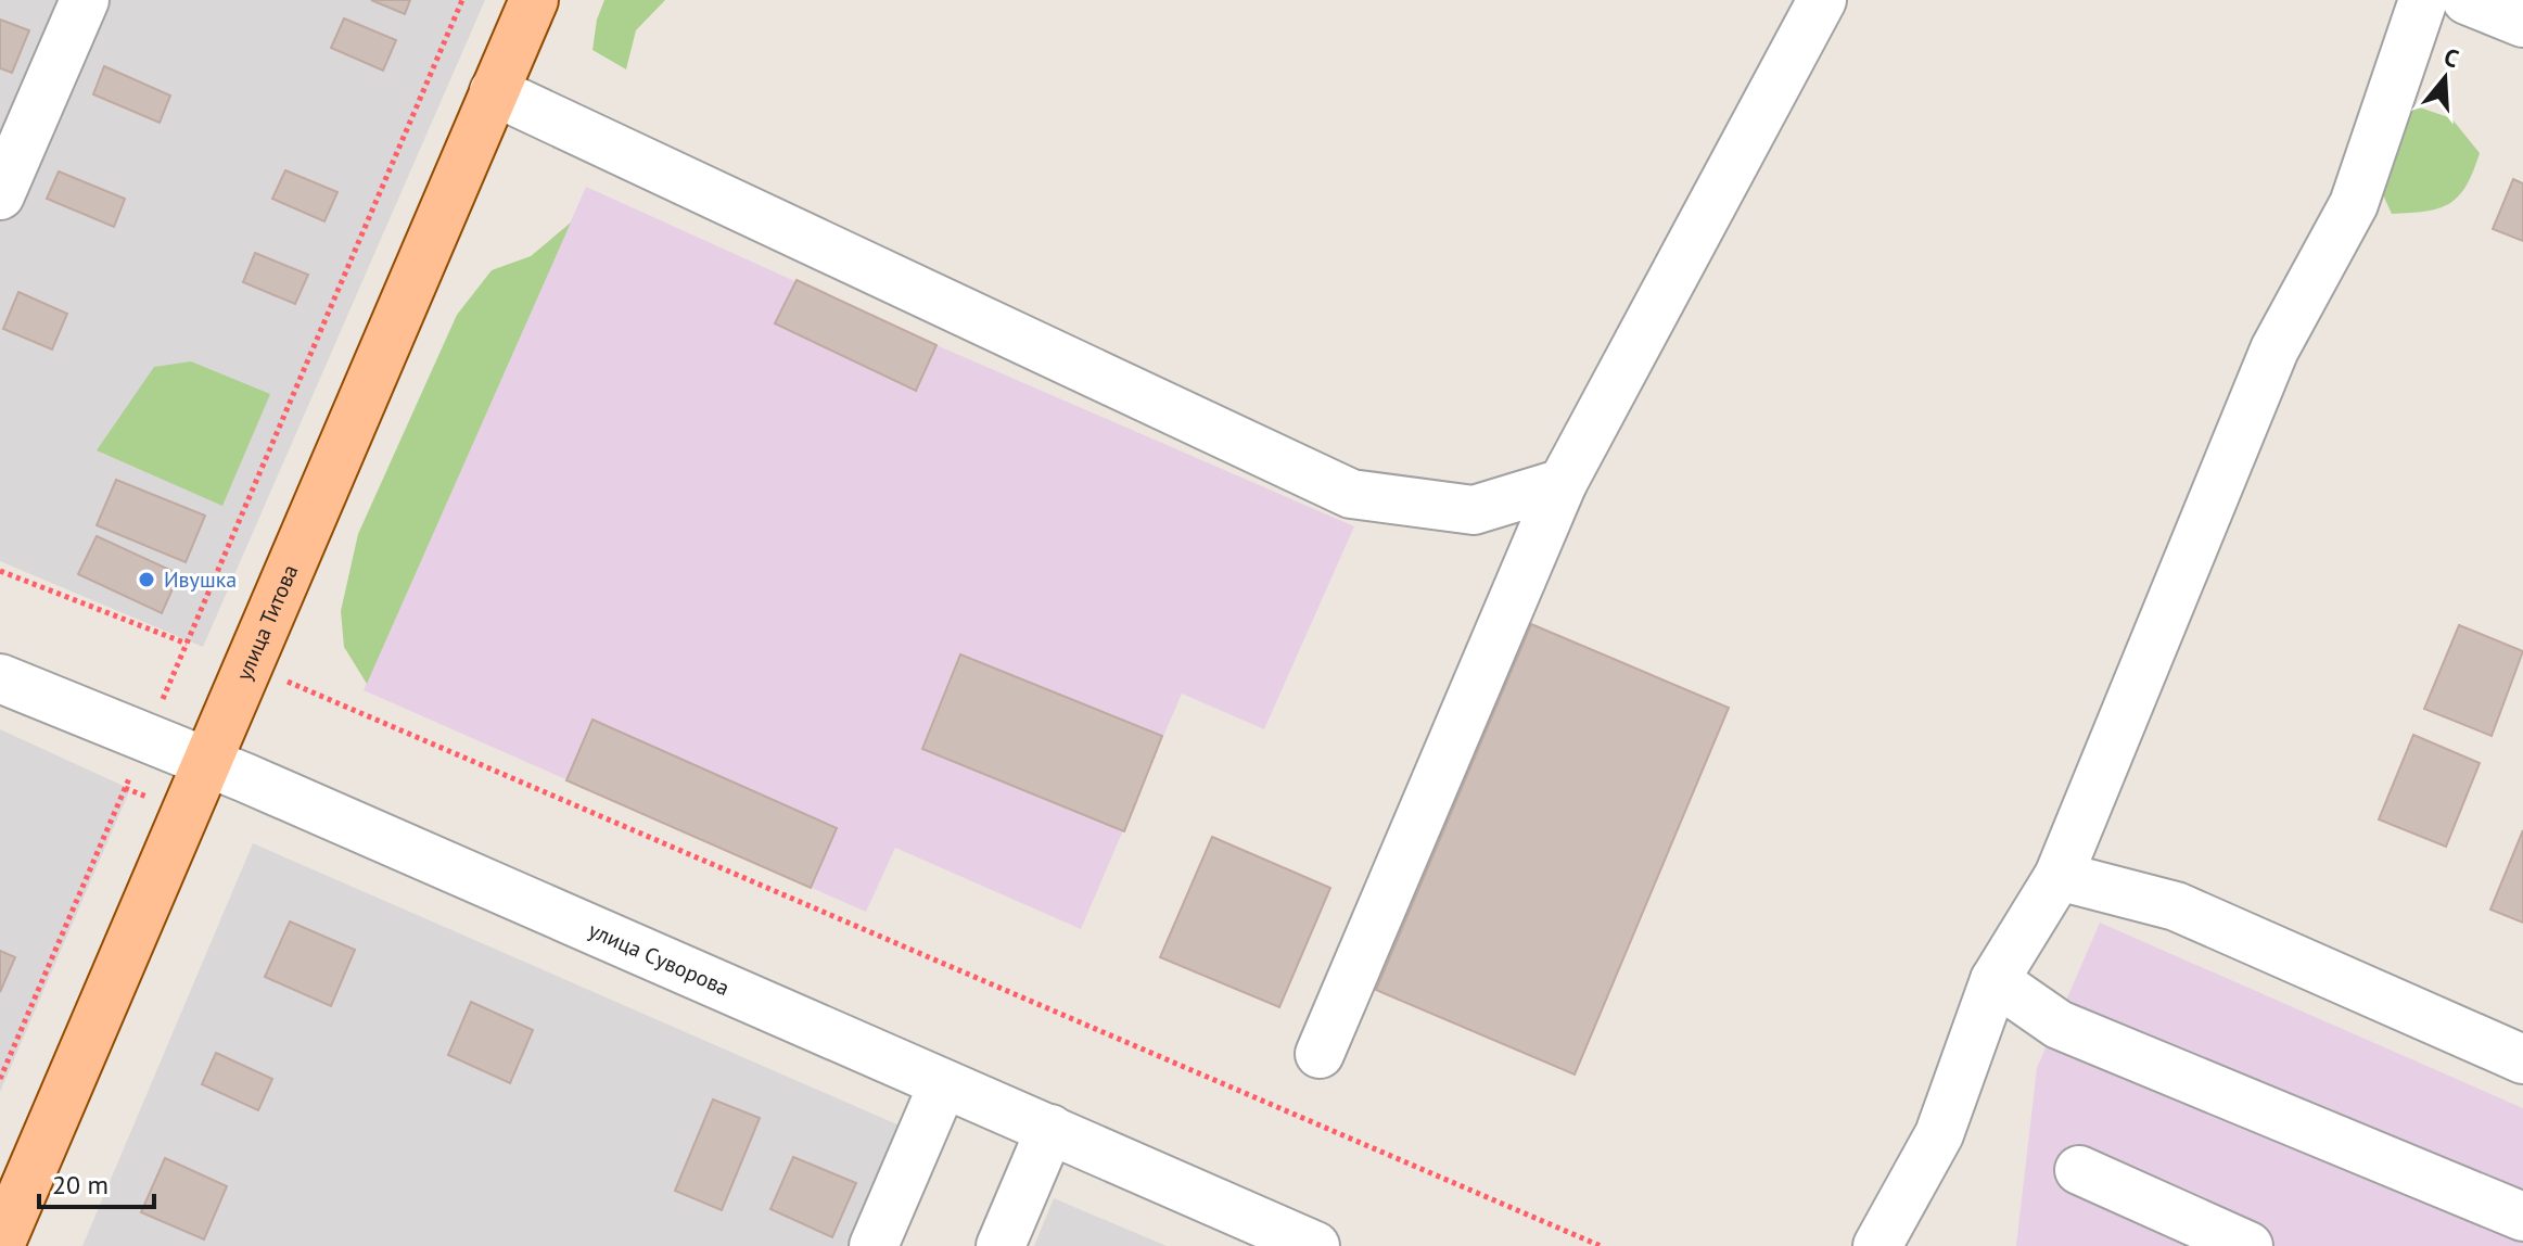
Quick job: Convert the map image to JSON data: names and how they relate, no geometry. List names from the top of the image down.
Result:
{
  "streets": {
    "main road": ["улица Титова"],
    "street": ["улица Суворова"]
  },
  "crossings": [
    ["улица Титова", "улица Суворова"]
  ],
  "places": ["Ивушка"],
  "scale_bar": "20 m",
  "north": "top"
}
